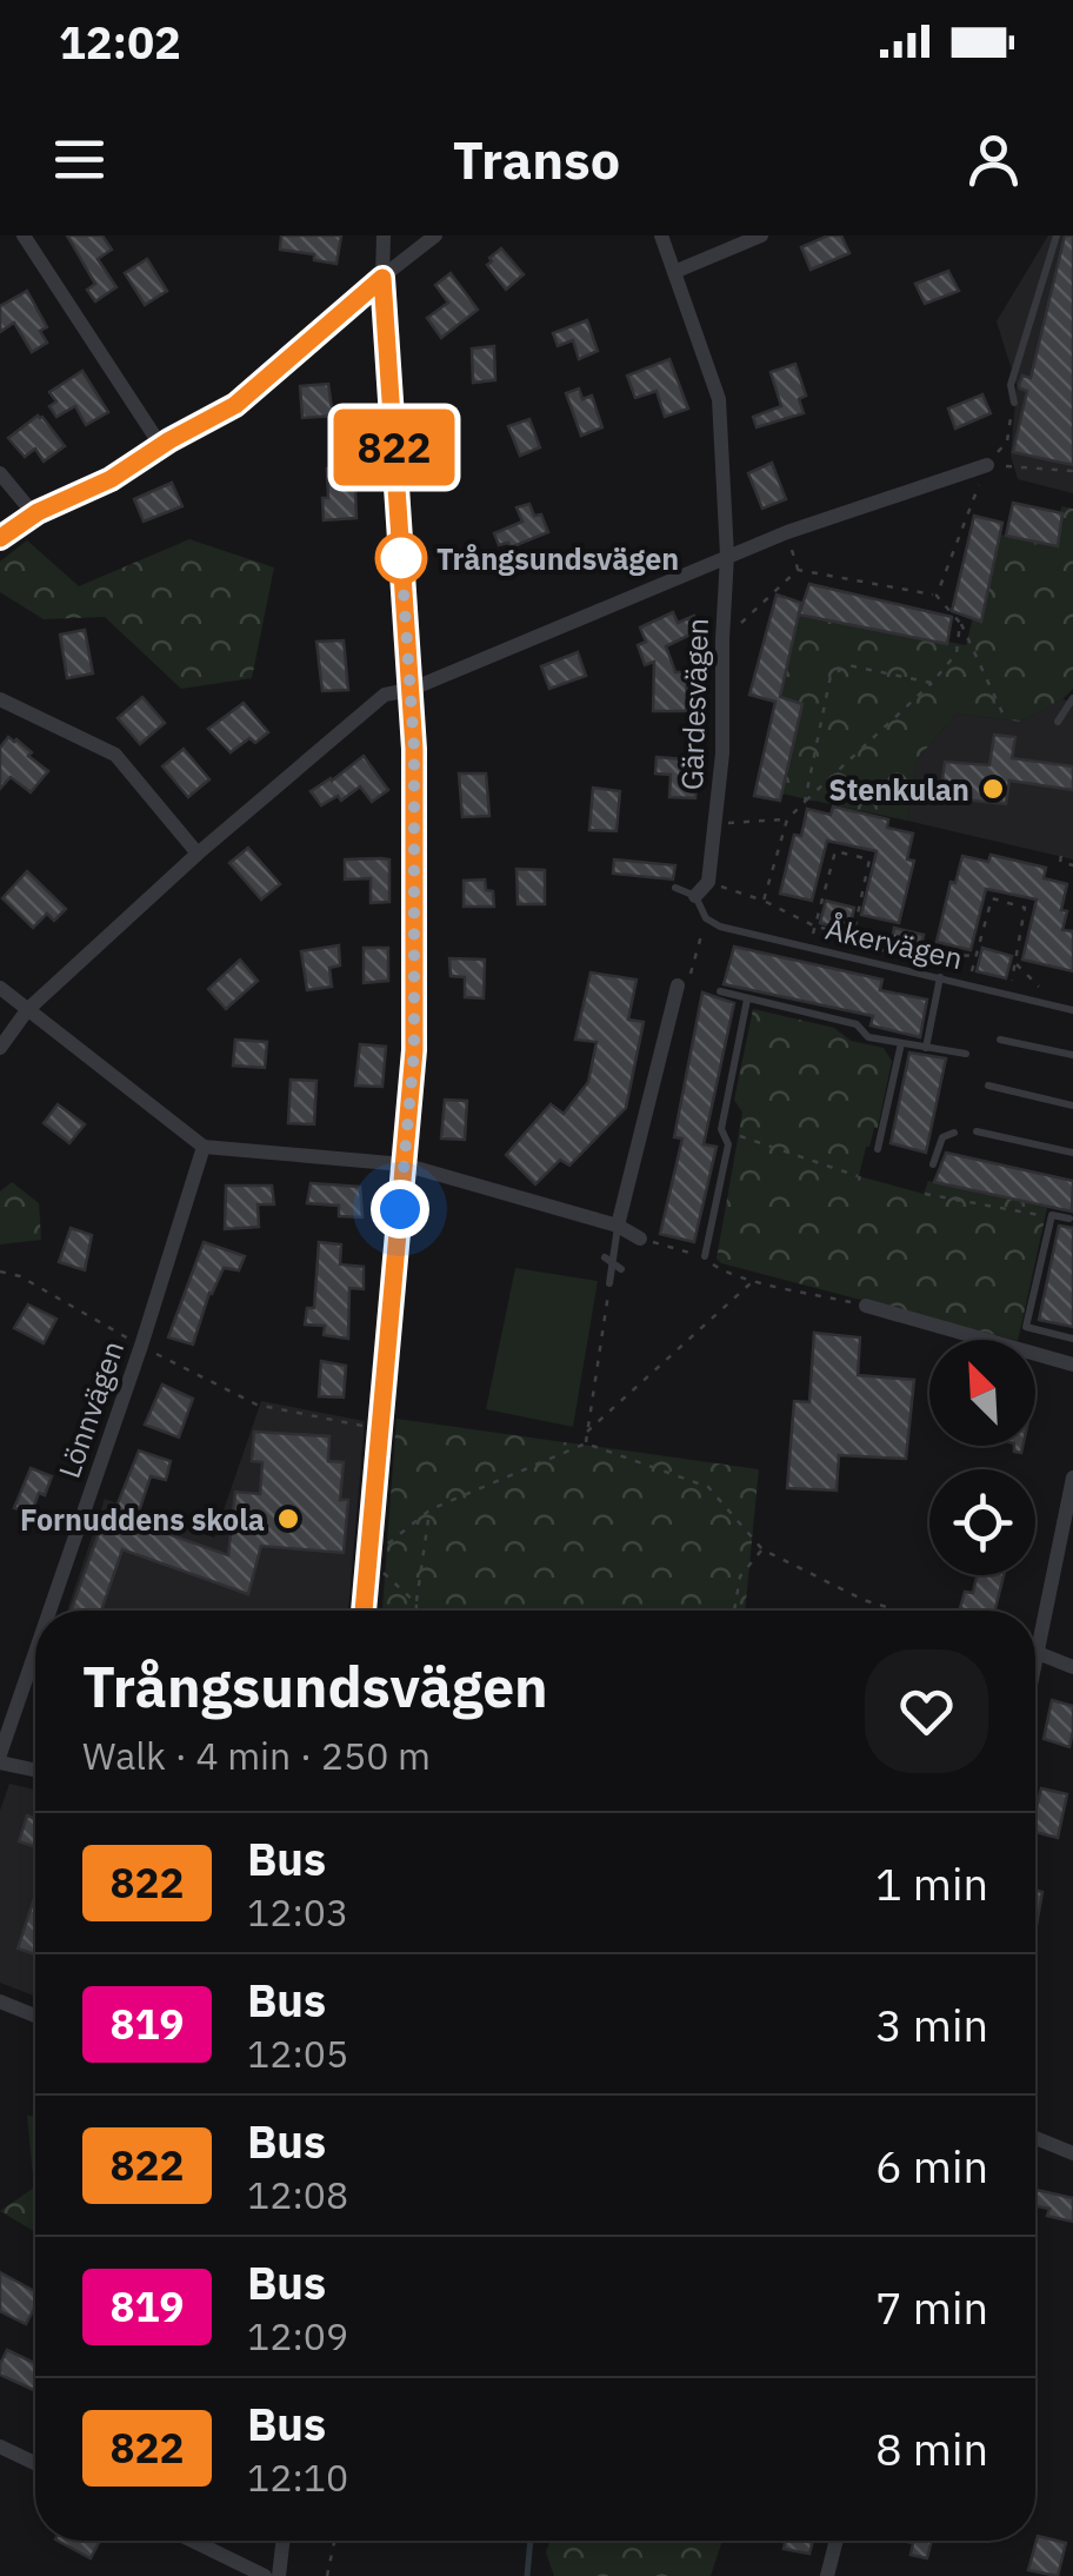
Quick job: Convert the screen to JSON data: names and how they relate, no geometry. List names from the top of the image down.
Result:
{
  "streets": {
    "street": ["Gärdesvägen", "Lönnvägen"],
    "lane": ["Åkervägen"]
  },
  "places": ["Trångsundsvägen", "Stenkulan", "Fornuddens skola"],
  "lines": ["bus line 822"],
  "north": "top left",
  "page": {
    "status": "12:02",
    "header": "Transo",
    "on_map": "822",
    "heading": ["Trångsundsvägen", "Walk · 4 min · 250 m"],
    "list": [
      {
        "mark": "822",
        "name": "Bus",
        "note": "12:03",
        "value": "1 min"
      },
      {
        "mark": "819",
        "name": "Bus",
        "note": "12:05",
        "value": "3 min"
      },
      {
        "mark": "822",
        "name": "Bus",
        "note": "12:08",
        "value": "6 min"
      },
      {
        "mark": "819",
        "name": "Bus",
        "note": "12:09",
        "value": "7 min"
      },
      {
        "mark": "822",
        "name": "Bus",
        "note": "12:10",
        "value": "8 min"
      }
    ]
  }
}
